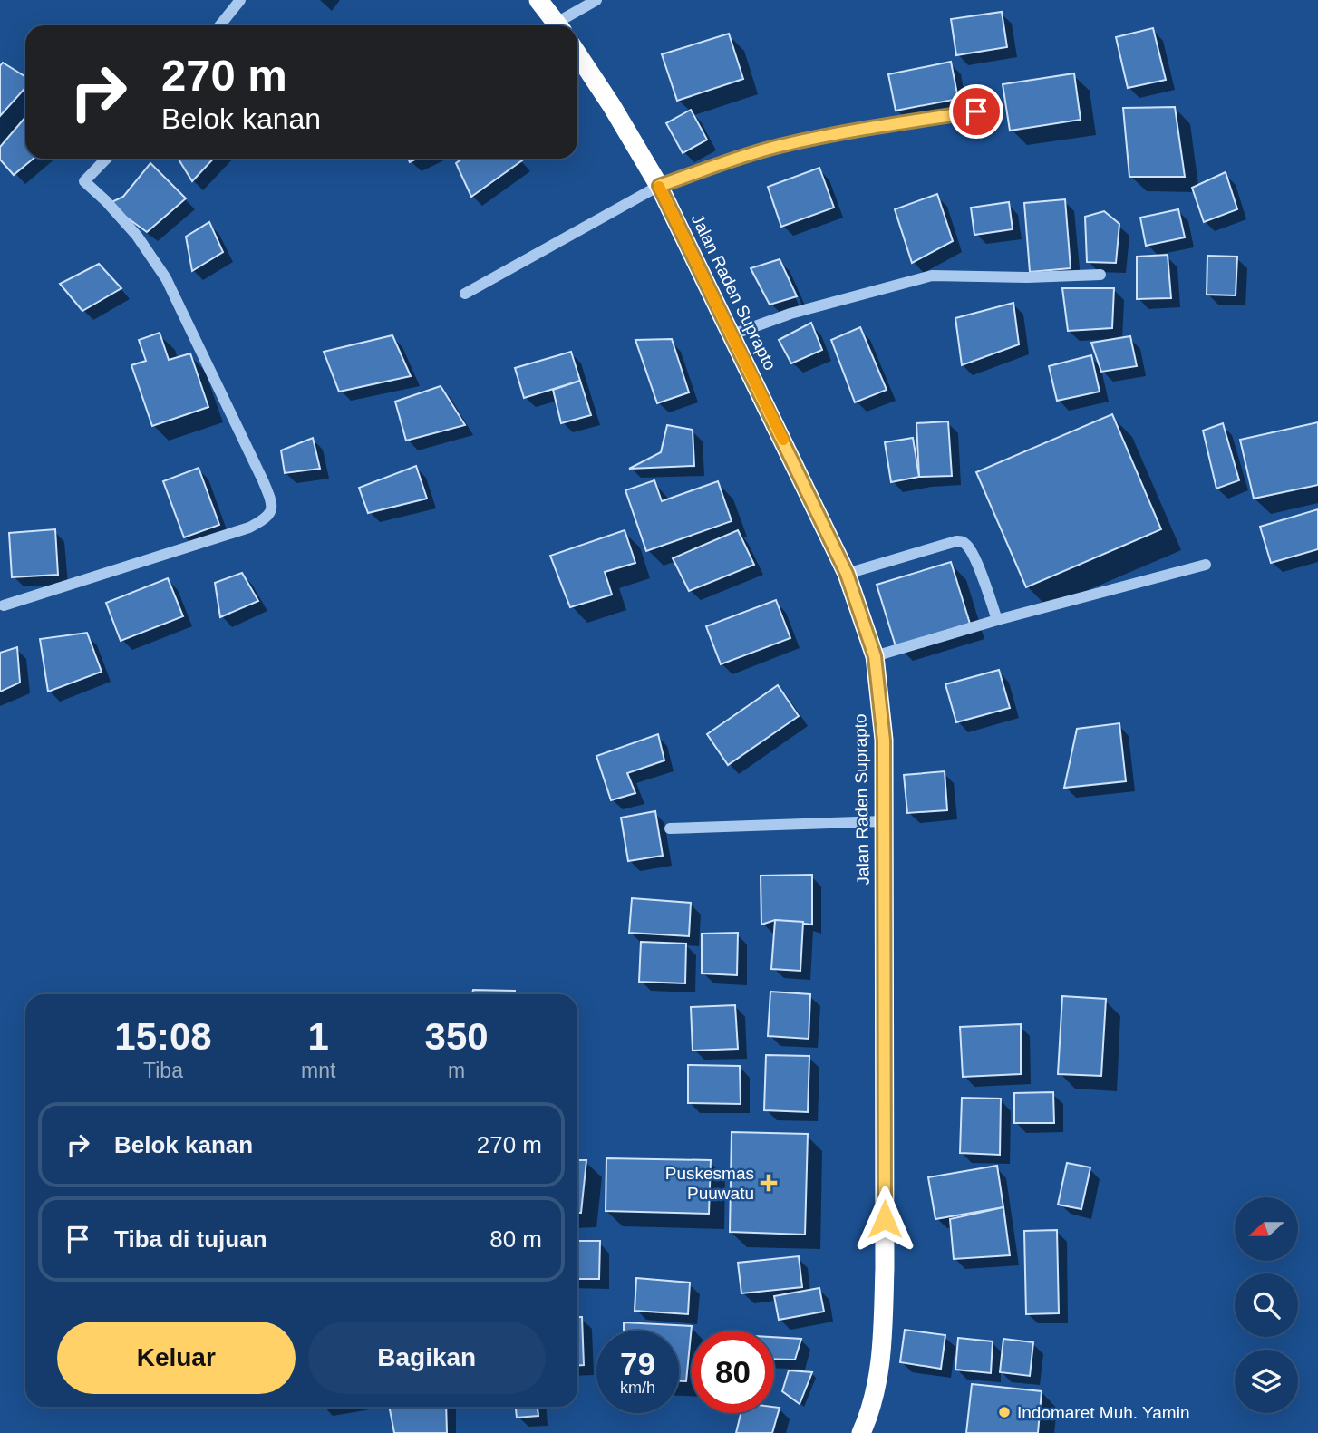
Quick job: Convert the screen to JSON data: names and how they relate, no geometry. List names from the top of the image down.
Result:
{
  "streets": {
    "highway": ["Jalan Raden Suprapto"]
  },
  "places": {
    "health": ["Puskesmas Puuwatu"],
    "other": ["Indomaret Muh. Yamin"]
  },
  "north": "left",
  "page": {
    "turn": ["270 m", "Belok kanan"],
    "eta": [
      "15:08",
      "Tiba",
      "1",
      "mnt",
      "350",
      "m"
    ],
    "list": [
      {
        "name": "Belok kanan",
        "value": "270 m"
      },
      {
        "name": "Tiba di tujuan",
        "value": "80 m"
      }
    ],
    "buttons": ["Keluar", "Bagikan"],
    "speed": "79 km/h",
    "limit": "80"
  }
}
